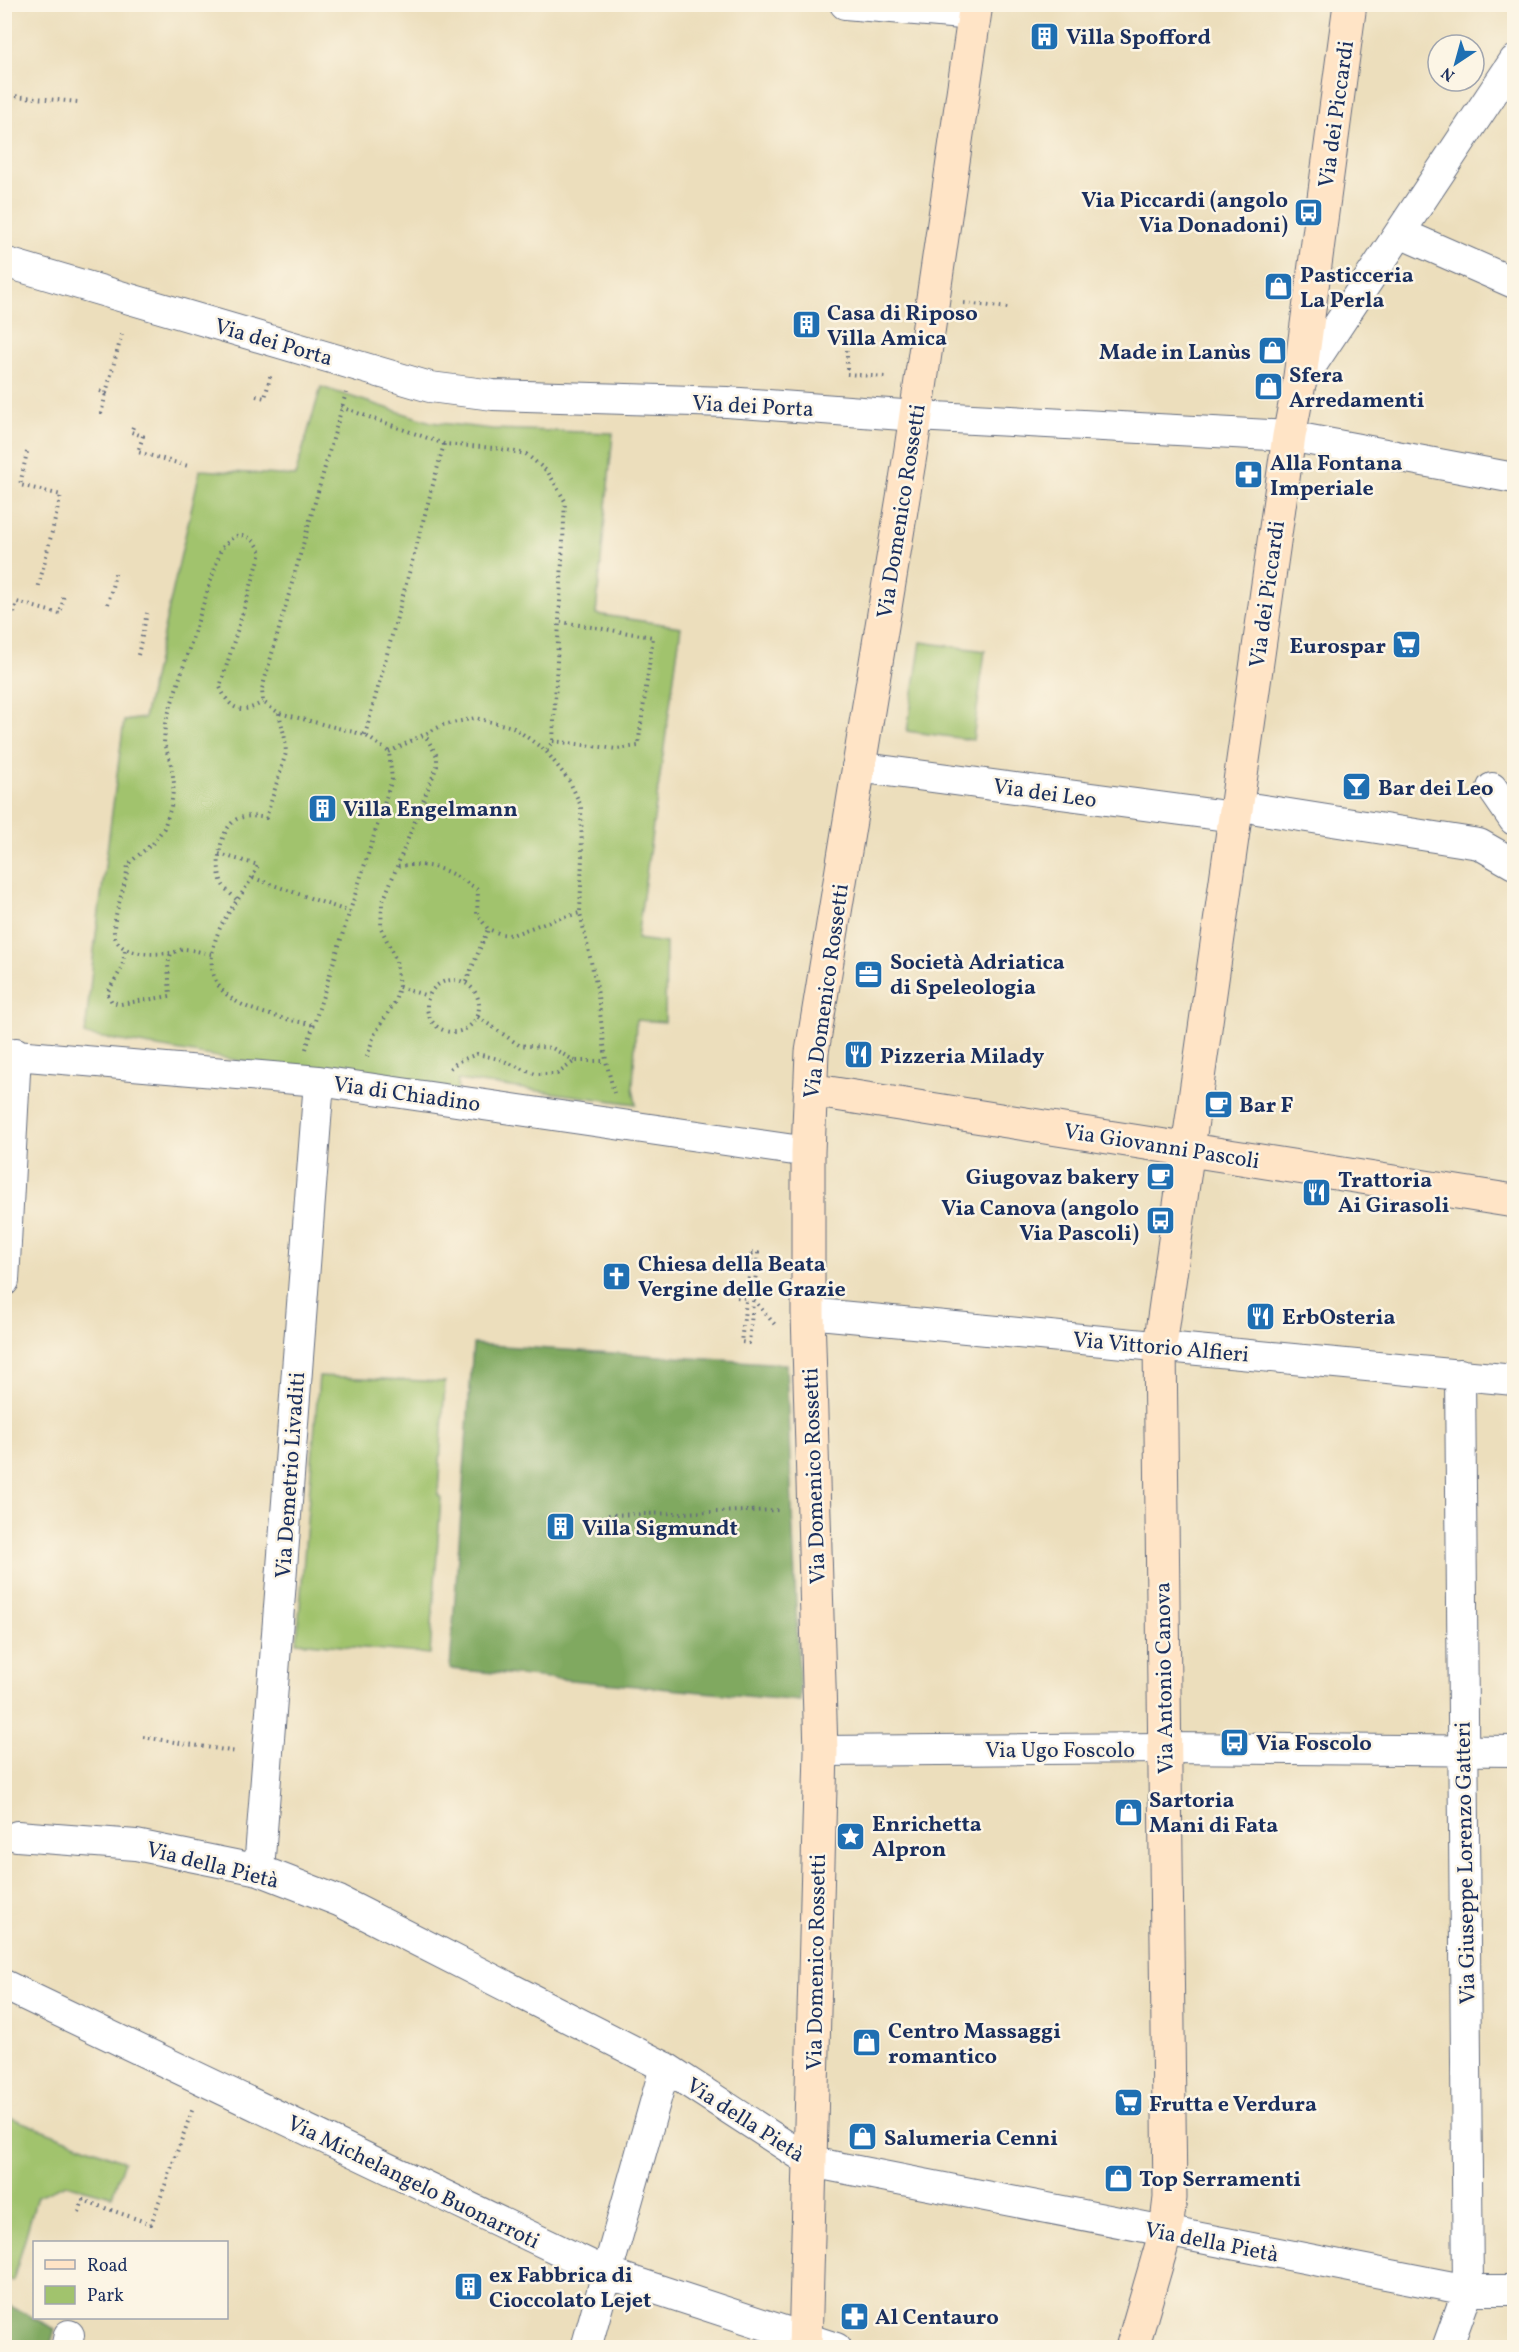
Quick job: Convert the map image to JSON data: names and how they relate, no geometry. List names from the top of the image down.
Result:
{
  "streets": {
    "main road": [
      "Via dei Piccardi",
      "Via Domenico Rossetti",
      "Via Giovanni Pascoli",
      "Via Antonio Canova"
    ],
    "street": [
      "Via dei Porta",
      "Via dei Leo",
      "Via di Chiadino",
      "Via Vittorio Alfieri",
      "Via Demetrio Livaditi",
      "Via Ugo Foscolo",
      "Via Giuseppe Lorenzo Gatteri",
      "Via della Pietà",
      "Via Michelangelo Buonarroti"
    ]
  },
  "crossings": [
    ["Via dei Piccardi", "Via dei Porta"],
    ["Via dei Piccardi", "Via dei Leo"],
    ["Via dei Piccardi", "Via Giovanni Pascoli"],
    ["Via dei Piccardi", "Via Antonio Canova"],
    ["Via dei Porta", "Via Domenico Rossetti"],
    ["Via Domenico Rossetti", "Via dei Leo"],
    ["Via Domenico Rossetti", "Via di Chiadino"],
    ["Via Domenico Rossetti", "Via Giovanni Pascoli"],
    ["Via Domenico Rossetti", "Via Vittorio Alfieri"],
    ["Via Domenico Rossetti", "Via Ugo Foscolo"],
    ["Via Domenico Rossetti", "Via della Pietà"],
    ["Via Domenico Rossetti", "Via Michelangelo Buonarroti"],
    ["Via di Chiadino", "Via Demetrio Livaditi"],
    ["Via Giovanni Pascoli", "Via Antonio Canova"],
    ["Via Vittorio Alfieri", "Via Antonio Canova"],
    ["Via Vittorio Alfieri", "Via Giuseppe Lorenzo Gatteri"],
    ["Via Demetrio Livaditi", "Via della Pietà"],
    ["Via Antonio Canova", "Via Ugo Foscolo"],
    ["Via Antonio Canova", "Via della Pietà"],
    ["Via Ugo Foscolo", "Via Giuseppe Lorenzo Gatteri"],
    ["Via Giuseppe Lorenzo Gatteri", "Via della Pietà"]
  ],
  "places": {
    "building": [
      "Villa Spofford",
      "Casa di Riposo Villa Amica",
      "Villa Engelmann",
      "Villa Sigmundt",
      "ex Fabbrica di Cioccolato Lejet"
    ],
    "bus stop": ["Via Piccardi (angolo Via Donadoni)", "Via Canova (angolo Via Pascoli)", "Via Foscolo"],
    "shop": [
      "Pasticceria La Perla",
      "Made in Lanùs",
      "Sfera Arredamenti",
      "Sartoria Mani di Fata",
      "Centro Massaggi romantico",
      "Salumeria Cenni",
      "Top Serramenti"
    ],
    "pharmacy": ["Alla Fontana Imperiale", "Al Centauro"],
    "supermarket": ["Eurospar", "Frutta e Verdura"],
    "bar": ["Bar dei Leo"],
    "office": ["Società Adriatica di Speleologia"],
    "restaurant": ["Pizzeria Milady", "Trattoria Ai Girasoli", "ErbOsteria"],
    "cafe": ["Bar F", "Giugovaz bakery"],
    "church": ["Chiesa della Beata Vergine delle Grazie"],
    "place": ["Enrichetta Alpron"]
  },
  "legend": ["Road", "Park"],
  "north": "bottom left"
}
